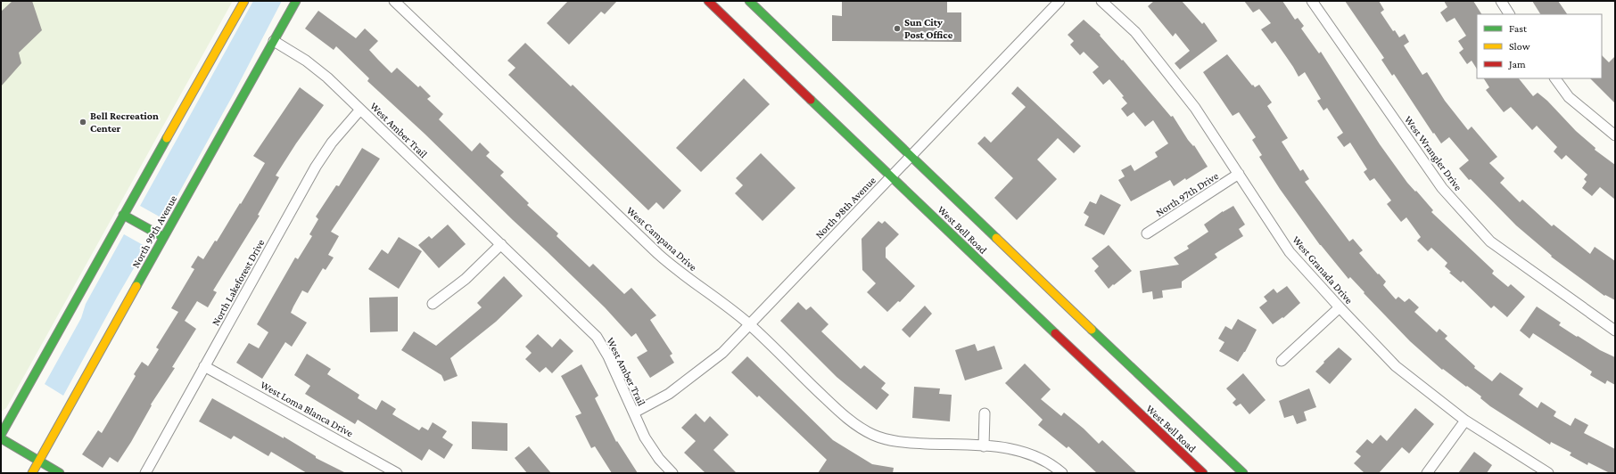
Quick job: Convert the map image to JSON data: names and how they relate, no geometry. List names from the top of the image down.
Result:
{
  "streets": {
    "main road": ["West Bell Road", "North 99th Avenue"],
    "street": [
      "West Amber Trail",
      "West Wrangler Drive",
      "North 97th Drive",
      "North 98th Avenue",
      "West Campana Drive",
      "West Granada Drive",
      "North Lakeforest Drive",
      "West Loma Blanca Drive"
    ]
  },
  "crossings": [
    ["West Amber Trail", "North 98th Avenue"],
    ["West Amber Trail", "North 99th Avenue"],
    ["West Amber Trail", "North Lakeforest Drive"],
    ["North 97th Drive", "West Granada Drive"],
    ["North 98th Avenue", "West Bell Road"],
    ["North 98th Avenue", "West Campana Drive"],
    ["North Lakeforest Drive", "West Loma Blanca Drive"]
  ],
  "places": ["Sun City Post Office", "Bell Recreation Center"],
  "legend": ["Fast", "Slow", "Jam"]
}
